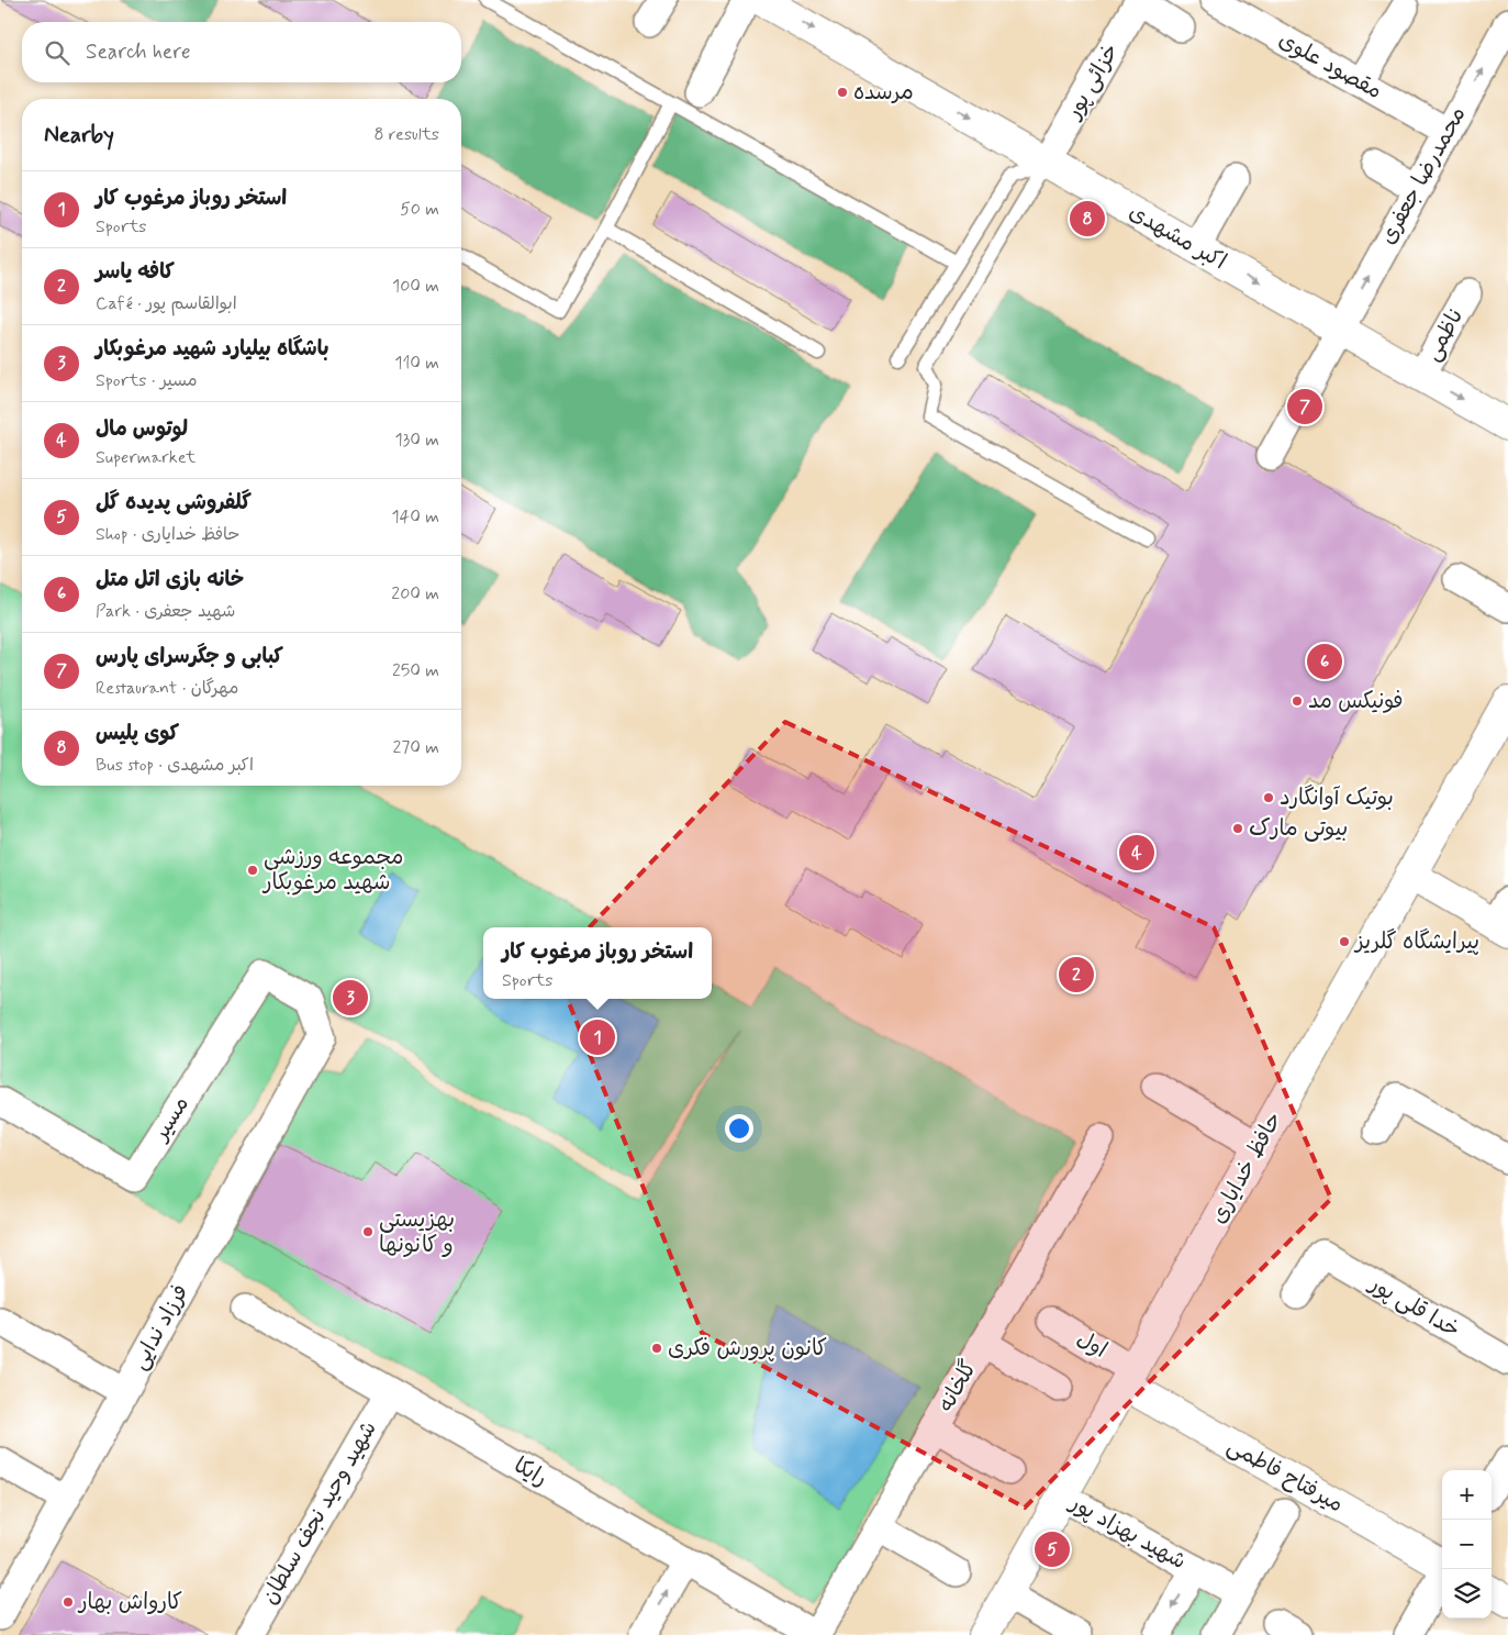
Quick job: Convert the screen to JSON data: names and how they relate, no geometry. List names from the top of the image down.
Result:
{
  "streets": {
    "street": [
      "مقصود علوی",
      "خزائی پور",
      "محمدرضا جعفری",
      "اکبر مشهدی",
      "ناظمی",
      "مسیر",
      "حافظ خدایاری",
      "خدا قلی پور",
      "فرزاد ندایی",
      "اول",
      "گلخانه",
      "رایکا",
      "میرفتاح فاطمی",
      "شهید وحید نجف سلطان",
      "شهید بهزاد پور"
    ]
  },
  "crossings": [
    ["مقصود علوی", "محمدرضا جعفری"],
    ["خزائی پور", "اکبر مشهدی"],
    ["محمدرضا جعفری", "اکبر مشهدی"],
    ["اکبر مشهدی", "ناظمی"],
    ["مسیر", "فرزاد ندایی"],
    ["حافظ خدایاری", "اول"],
    ["حافظ خدایاری", "میرفتاح فاطمی"],
    ["حافظ خدایاری", "شهید بهزاد پور"],
    ["اول", "میرفتاح فاطمی"],
    ["گلخانه", "رایکا"],
    ["رایکا", "شهید وحید نجف سلطان"]
  ],
  "one_way": ["اکبر مشهدی"],
  "places": [
    "مرسده",
    "فونیکس مد",
    "بوتیک آوانگارد",
    "بیوتی مارک",
    "مجموعه ورزشی شهید مرغوبکار",
    "پیرایشگاه گلریز",
    "بهزیستی و کانونها",
    "کانون پرورش فکری",
    "کارواش بهار"
  ],
  "page": {
    "search": "Search here",
    "heading": ["Nearby", "8 results"],
    "list": [
      {
        "mark": "1",
        "name": "استخر روباز مرغوب کار",
        "note": "Sports",
        "value": "50 m"
      },
      {
        "mark": "2",
        "name": "کافه یاسر",
        "note": "Café · ابوالقاسم پور",
        "value": "100 m"
      },
      {
        "mark": "3",
        "name": "باشگاه بیلیارد شهید مرغوبکار",
        "note": "Sports · مسیر",
        "value": "110 m"
      },
      {
        "mark": "4",
        "name": "لوتوس مال",
        "note": "Supermarket",
        "value": "130 m"
      },
      {
        "mark": "5",
        "name": "گلفروشی پدیده گل",
        "note": "Shop · حافظ خدایاری",
        "value": "140 m"
      },
      {
        "mark": "6",
        "name": "خانه بازی اتل متل",
        "note": "Park · شهید جعفری",
        "value": "200 m"
      },
      {
        "mark": "7",
        "name": "کبابی و جگرسرای پارس",
        "note": "Restaurant · مهرگان",
        "value": "250 m"
      },
      {
        "mark": "8",
        "name": "کوی پلیس",
        "note": "Bus stop · اکبر مشهدی",
        "value": "270 m"
      }
    ],
    "pins": [
      "8",
      "7",
      "6",
      "4",
      "2",
      "3",
      "1",
      "5"
    ],
    "popup": ["استخر روباز مرغوب کار", "Sports"],
    "map_buttons": ["+", "−"]
  }
}
